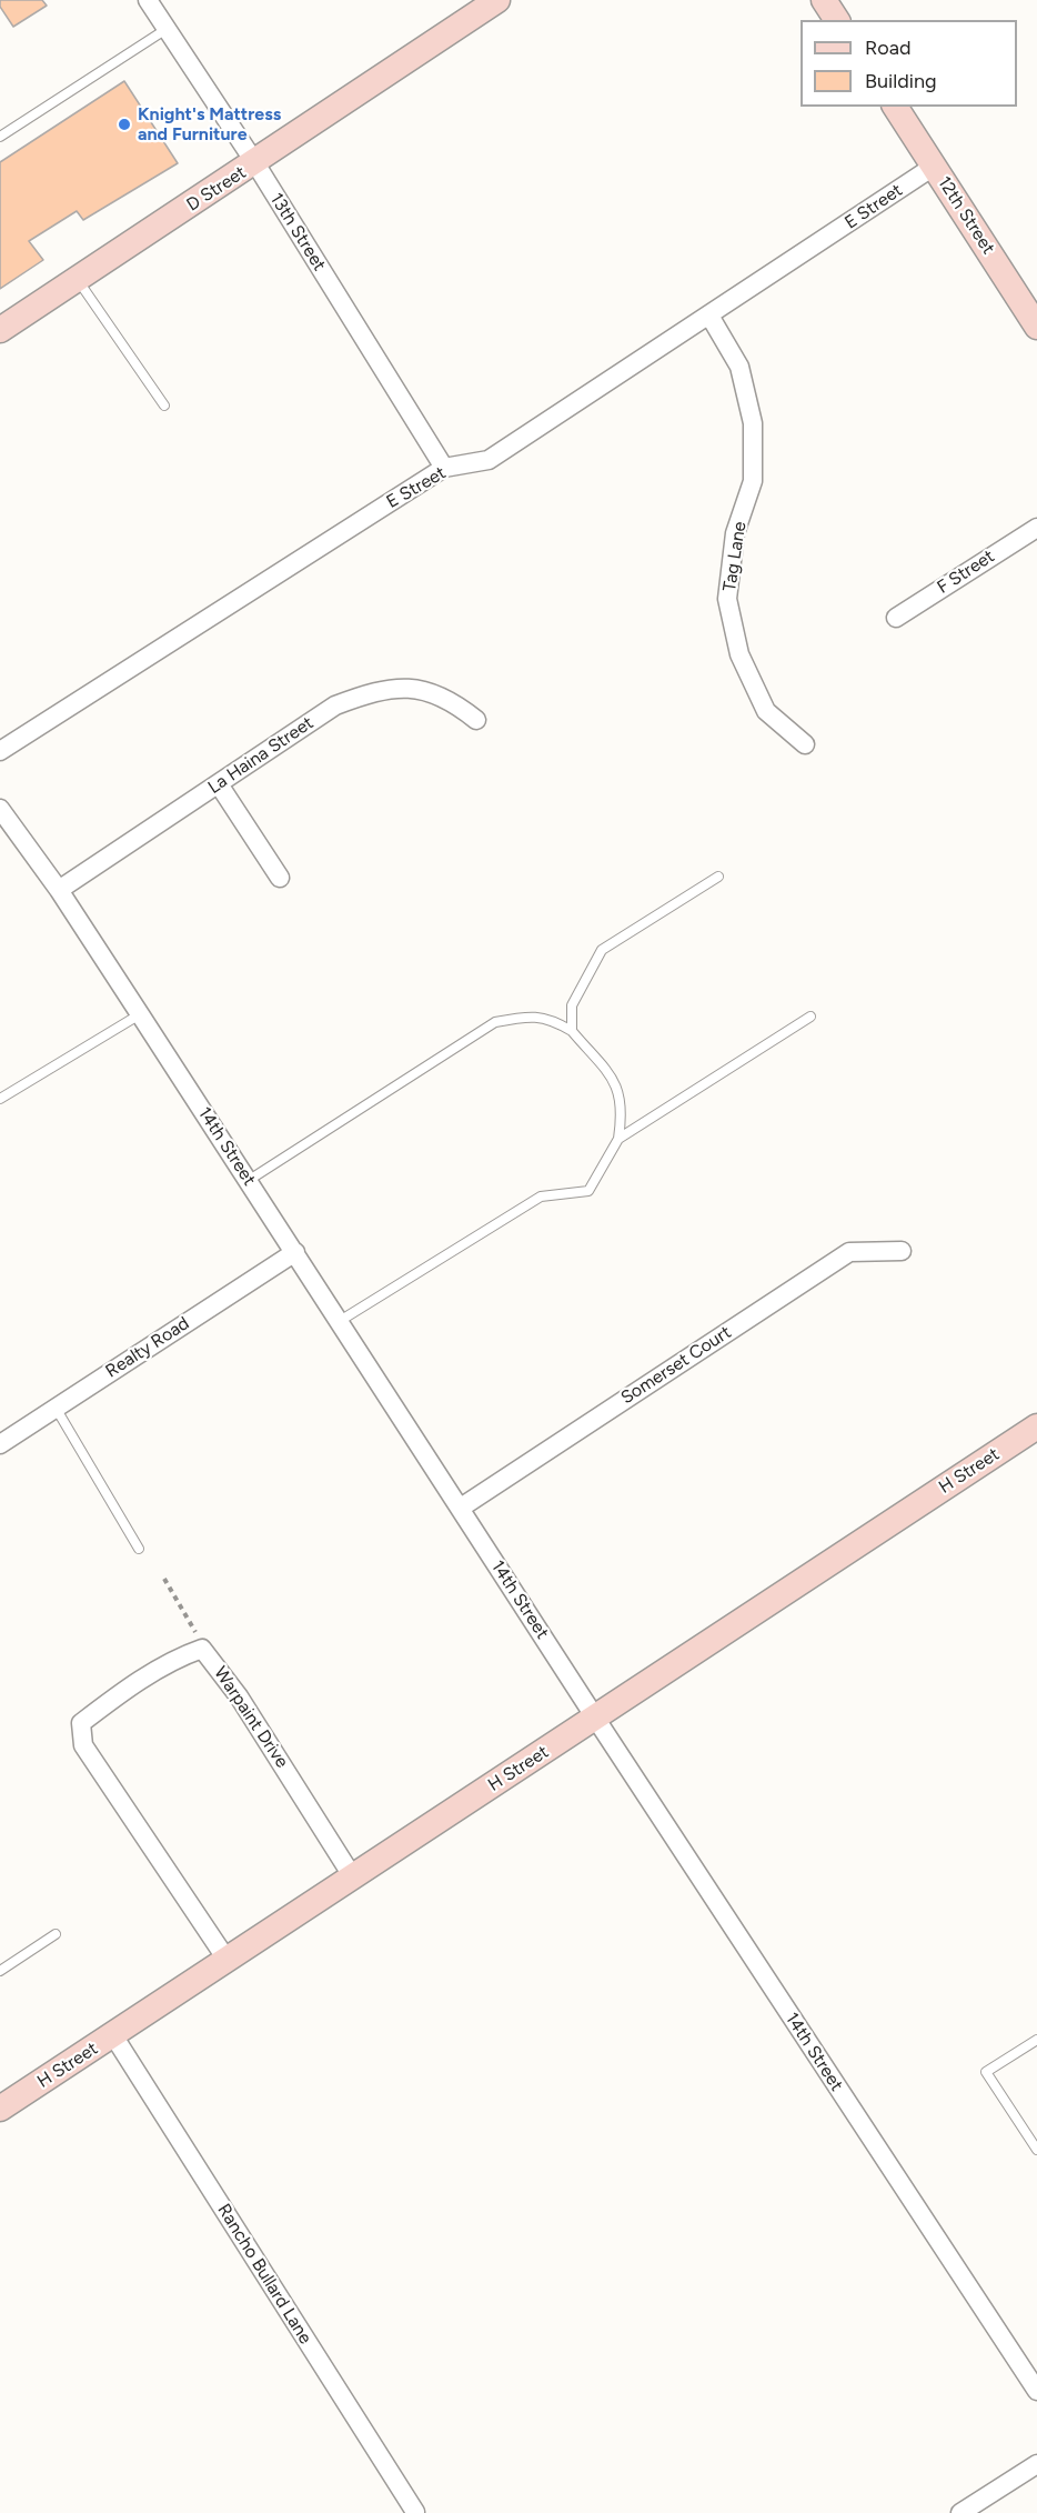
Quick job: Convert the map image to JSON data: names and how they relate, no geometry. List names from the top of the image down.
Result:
{
  "streets": {
    "street": [
      "D Street",
      "E Street",
      "12th Street",
      "13th Street",
      "Tag Lane",
      "F Street",
      "La Haina Street",
      "14th Street",
      "Realty Road",
      "Somerset Court",
      "H Street",
      "Warpaint Drive",
      "Rancho Bullard Lane"
    ]
  },
  "crossings": [
    ["D Street", "13th Street"],
    ["E Street", "12th Street"],
    ["E Street", "13th Street"],
    ["E Street", "Tag Lane"],
    ["La Haina Street", "14th Street"],
    ["14th Street", "Realty Road"],
    ["14th Street", "Somerset Court"],
    ["14th Street", "H Street"],
    ["H Street", "Warpaint Drive"],
    ["H Street", "Rancho Bullard Lane"]
  ],
  "places": ["Knight's Mattress and Furniture"],
  "legend": ["Road", "Building"]
}
